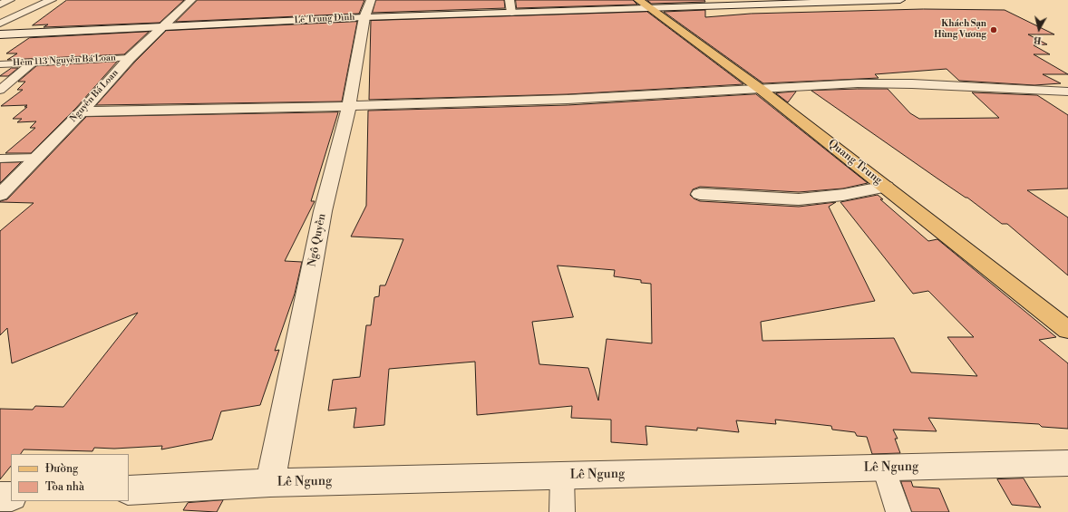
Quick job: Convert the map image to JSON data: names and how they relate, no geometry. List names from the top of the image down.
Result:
{
  "streets": {
    "main road": ["Quang Trung"],
    "street": [
      "Lê Trung Đình",
      "Nguyễn Bá Loan",
      "Ngô Quyền",
      "Lê Ngung"
    ],
    "lane": ["Hẻm 113 Nguyễn Bá Loan"]
  },
  "crossings": [
    ["Lê Trung Đình", "Nguyễn Bá Loan"],
    ["Lê Trung Đình", "Quang Trung"],
    ["Lê Trung Đình", "Ngô Quyền"],
    ["Hẻm 113 Nguyễn Bá Loan", "Nguyễn Bá Loan"],
    ["Ngô Quyền", "Lê Ngung"]
  ],
  "places": ["Khách Sạn Hùng Vương"],
  "legend": ["Đường", "Tòa nhà"],
  "north": "bottom"
}
